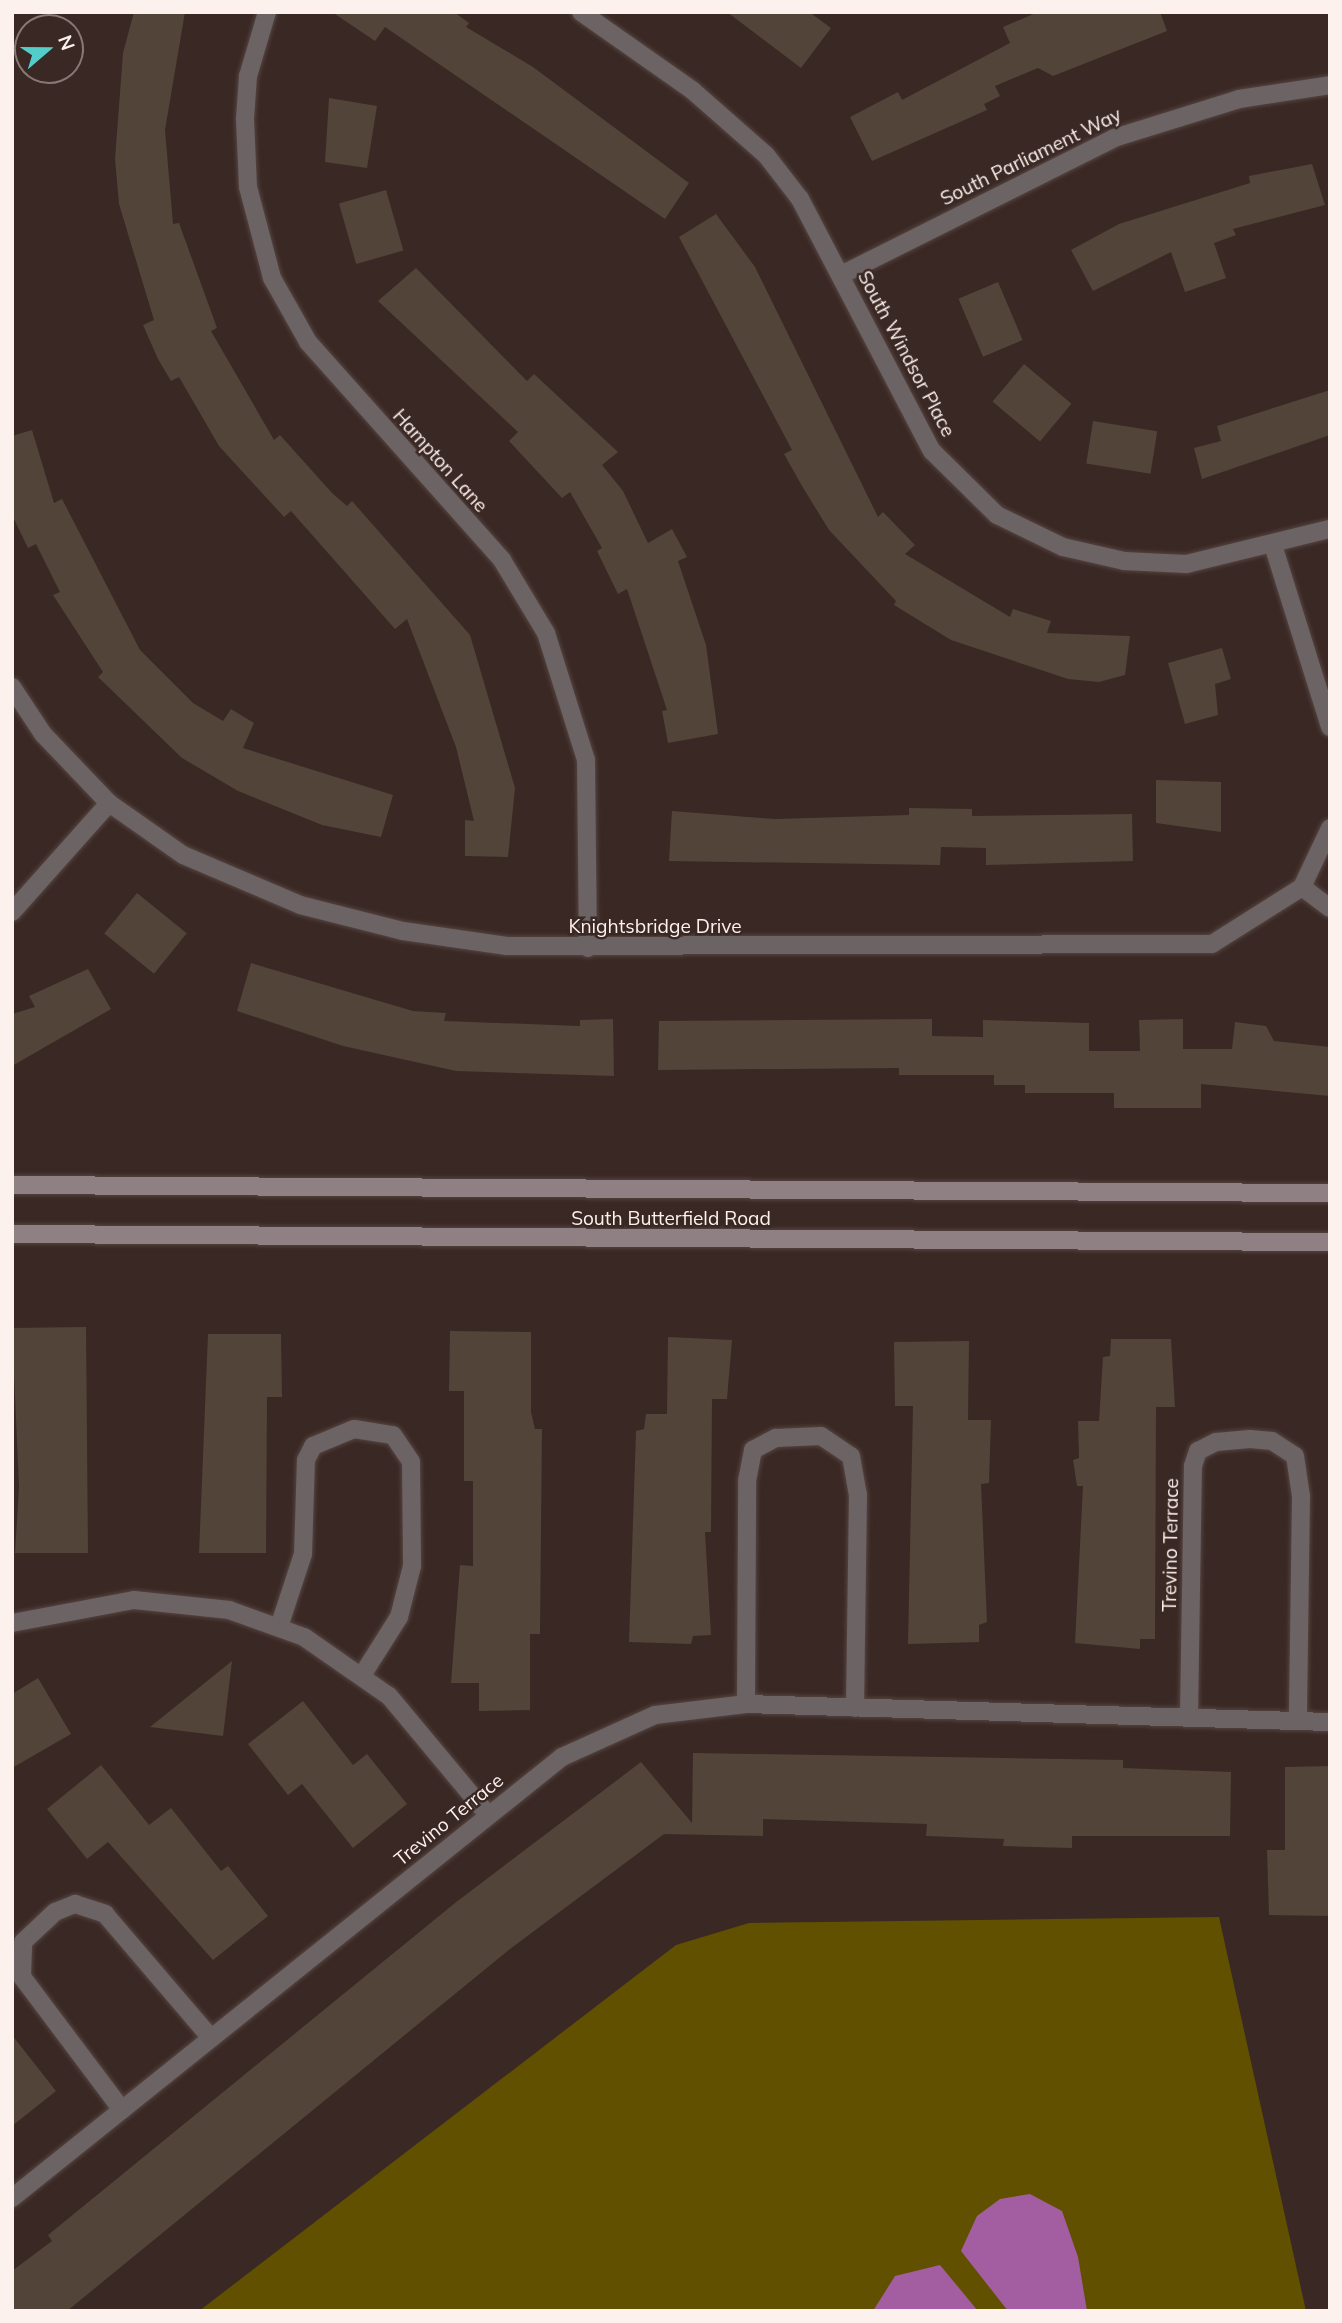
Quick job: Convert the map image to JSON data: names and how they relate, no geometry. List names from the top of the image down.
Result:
{
  "streets": {
    "main road": ["South Butterfield Road"],
    "street": [
      "South Parliament Way",
      "South Windsor Place",
      "Hampton Lane",
      "Knightsbridge Drive",
      "Trevino Terrace"
    ]
  },
  "crossings": [
    ["South Parliament Way", "South Windsor Place"],
    ["Hampton Lane", "Knightsbridge Drive"]
  ],
  "north": "right"
}
